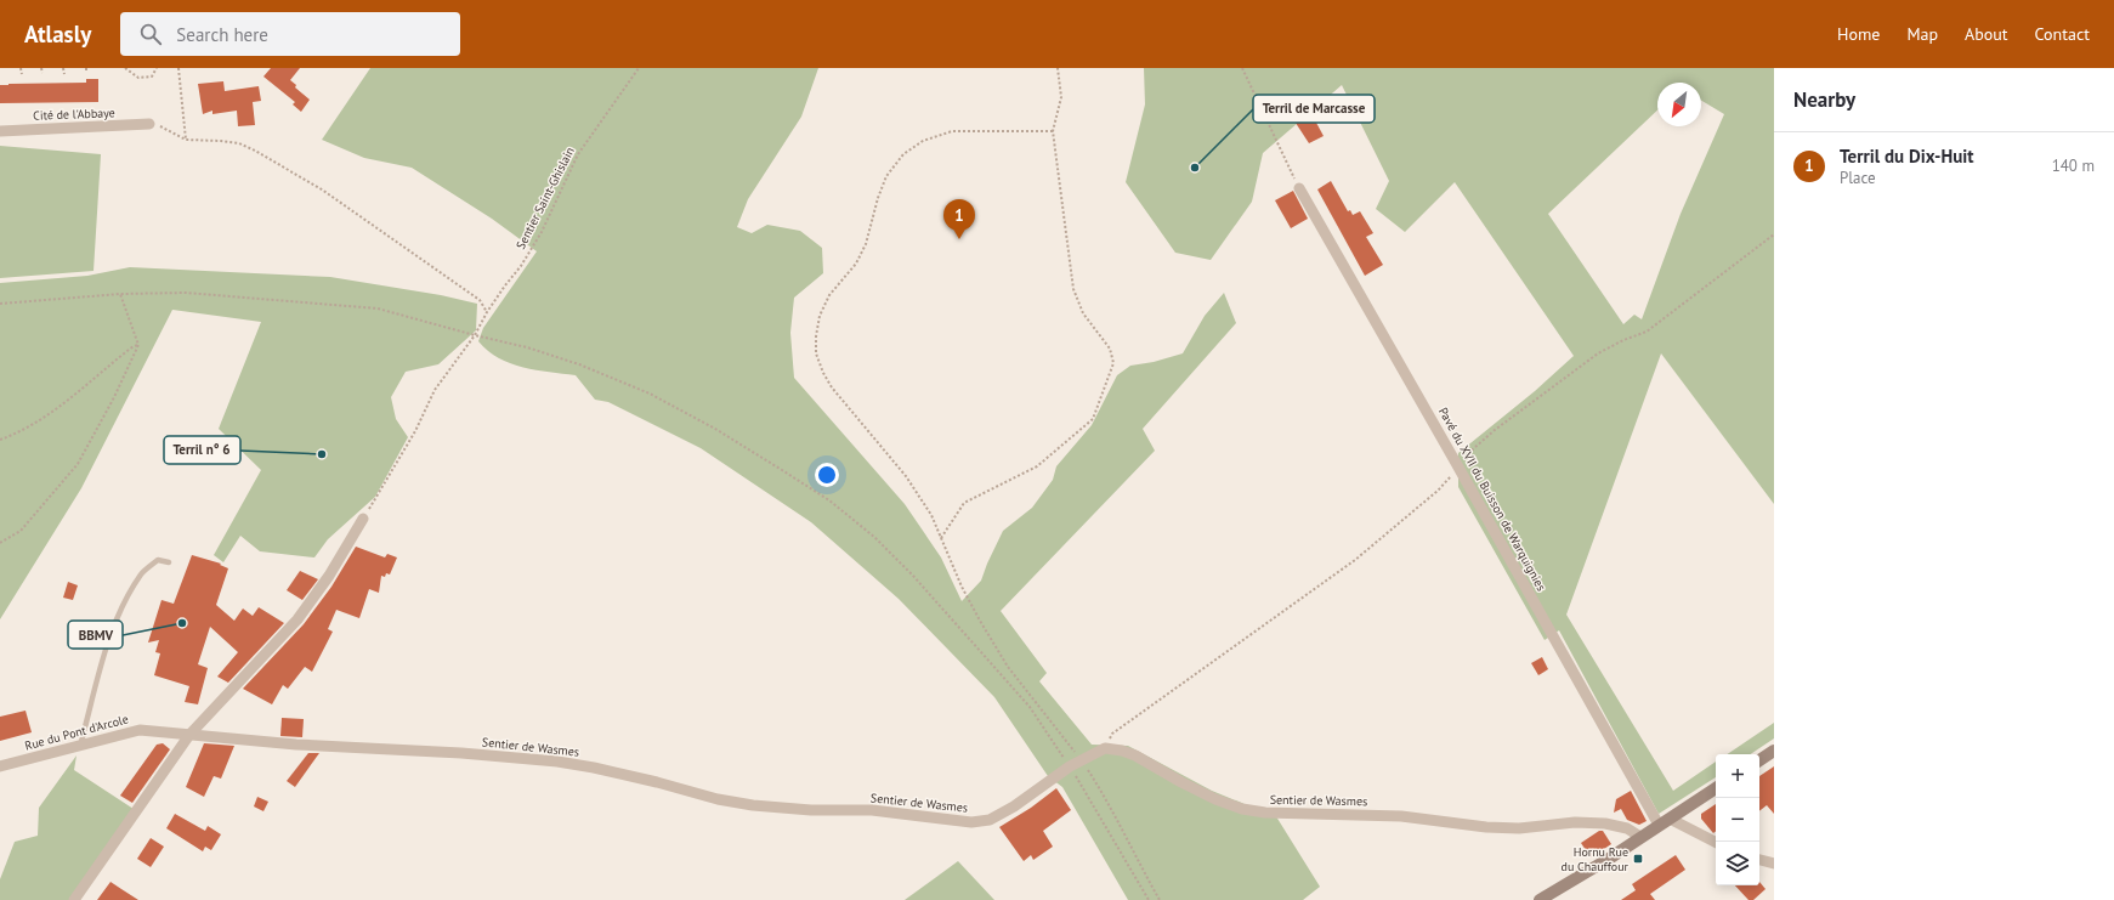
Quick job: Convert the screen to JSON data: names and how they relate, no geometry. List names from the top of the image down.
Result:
{
  "streets": {
    "street": [
      "Cité de l'Abbaye",
      "Pavé du XVII du Buisson de Warquignies",
      "Rue du Pont d'Arcole",
      "Sentier de Wasmes"
    ],
    "path": ["Sentier Saint-Ghislain"]
  },
  "crossings": [
    ["Rue du Pont d'Arcole", "Sentier de Wasmes"]
  ],
  "places": {
    "other": ["Terril de Marcasse", "Terril n° 6", "BBMV"],
    "transit": ["Hornu Rue du Chauffour"]
  },
  "north": "bottom left",
  "page": {
    "header": "Atlasly",
    "search": "Search here",
    "nav": [
      "Home",
      "Map",
      "About",
      "Contact"
    ],
    "heading": "Nearby",
    "list": [
      {
        "mark": "1",
        "name": "Terril du Dix-Huit",
        "note": "Place",
        "value": "140 m"
      }
    ],
    "pins": "1",
    "map_buttons": ["+", "−"]
  }
}
